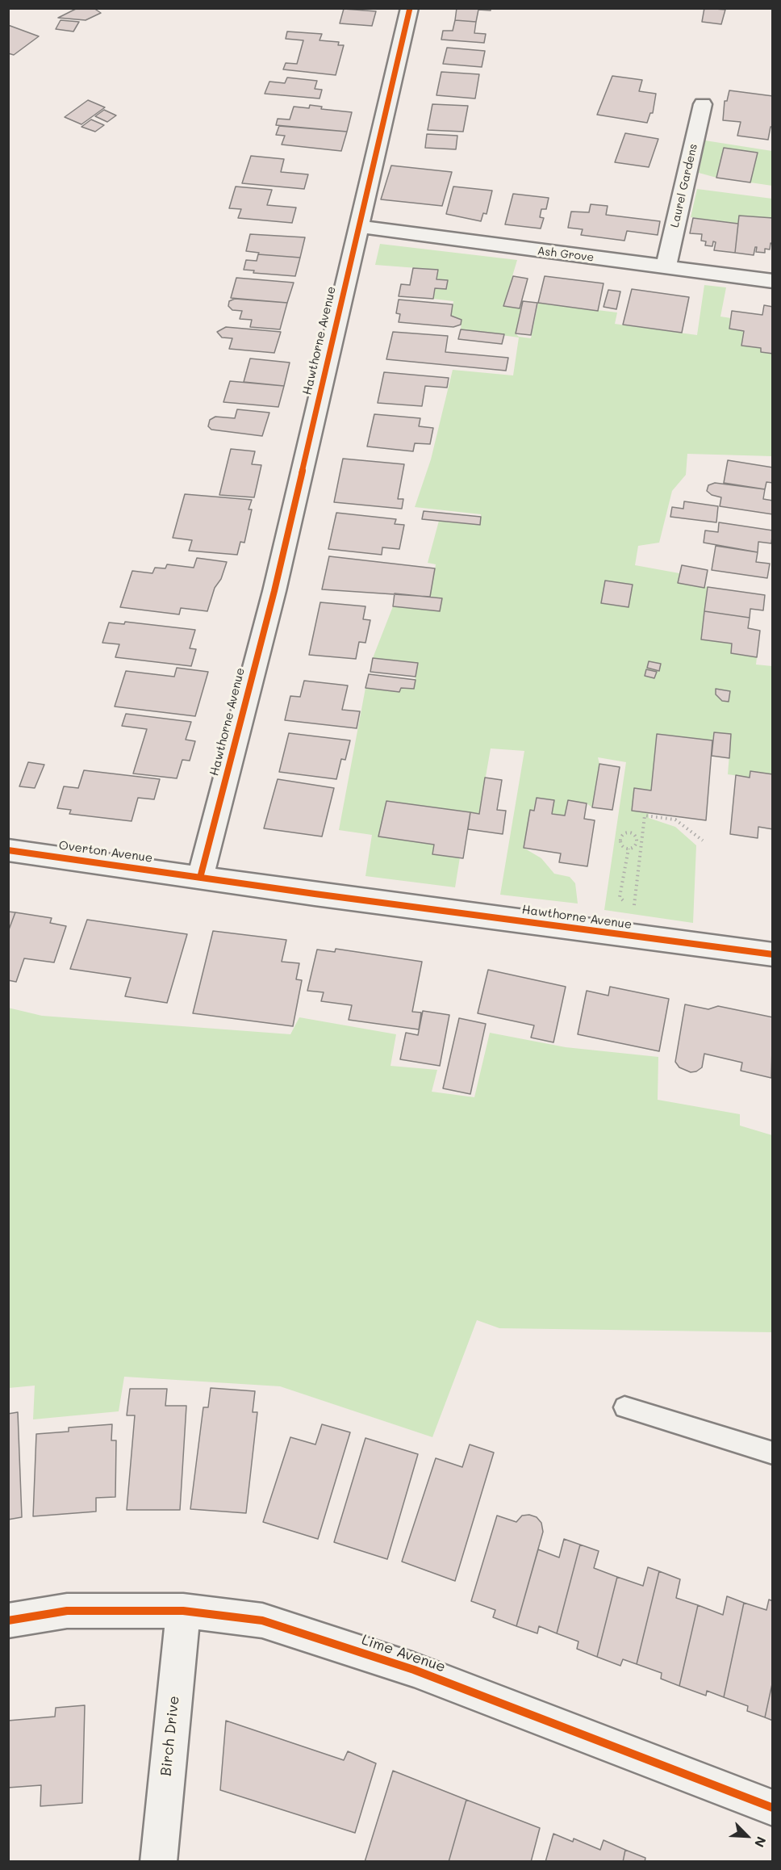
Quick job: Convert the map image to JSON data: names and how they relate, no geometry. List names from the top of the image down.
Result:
{
  "streets": {
    "street": [
      "Laurel Gardens",
      "Ash Grove",
      "Hawthorne Avenue",
      "Overton Avenue",
      "Lime Avenue",
      "Birch Drive"
    ]
  },
  "crossings": [
    ["Laurel Gardens", "Ash Grove"],
    ["Ash Grove", "Hawthorne Avenue"],
    ["Hawthorne Avenue", "Overton Avenue"],
    ["Lime Avenue", "Birch Drive"]
  ],
  "north": "bottom right"
}
